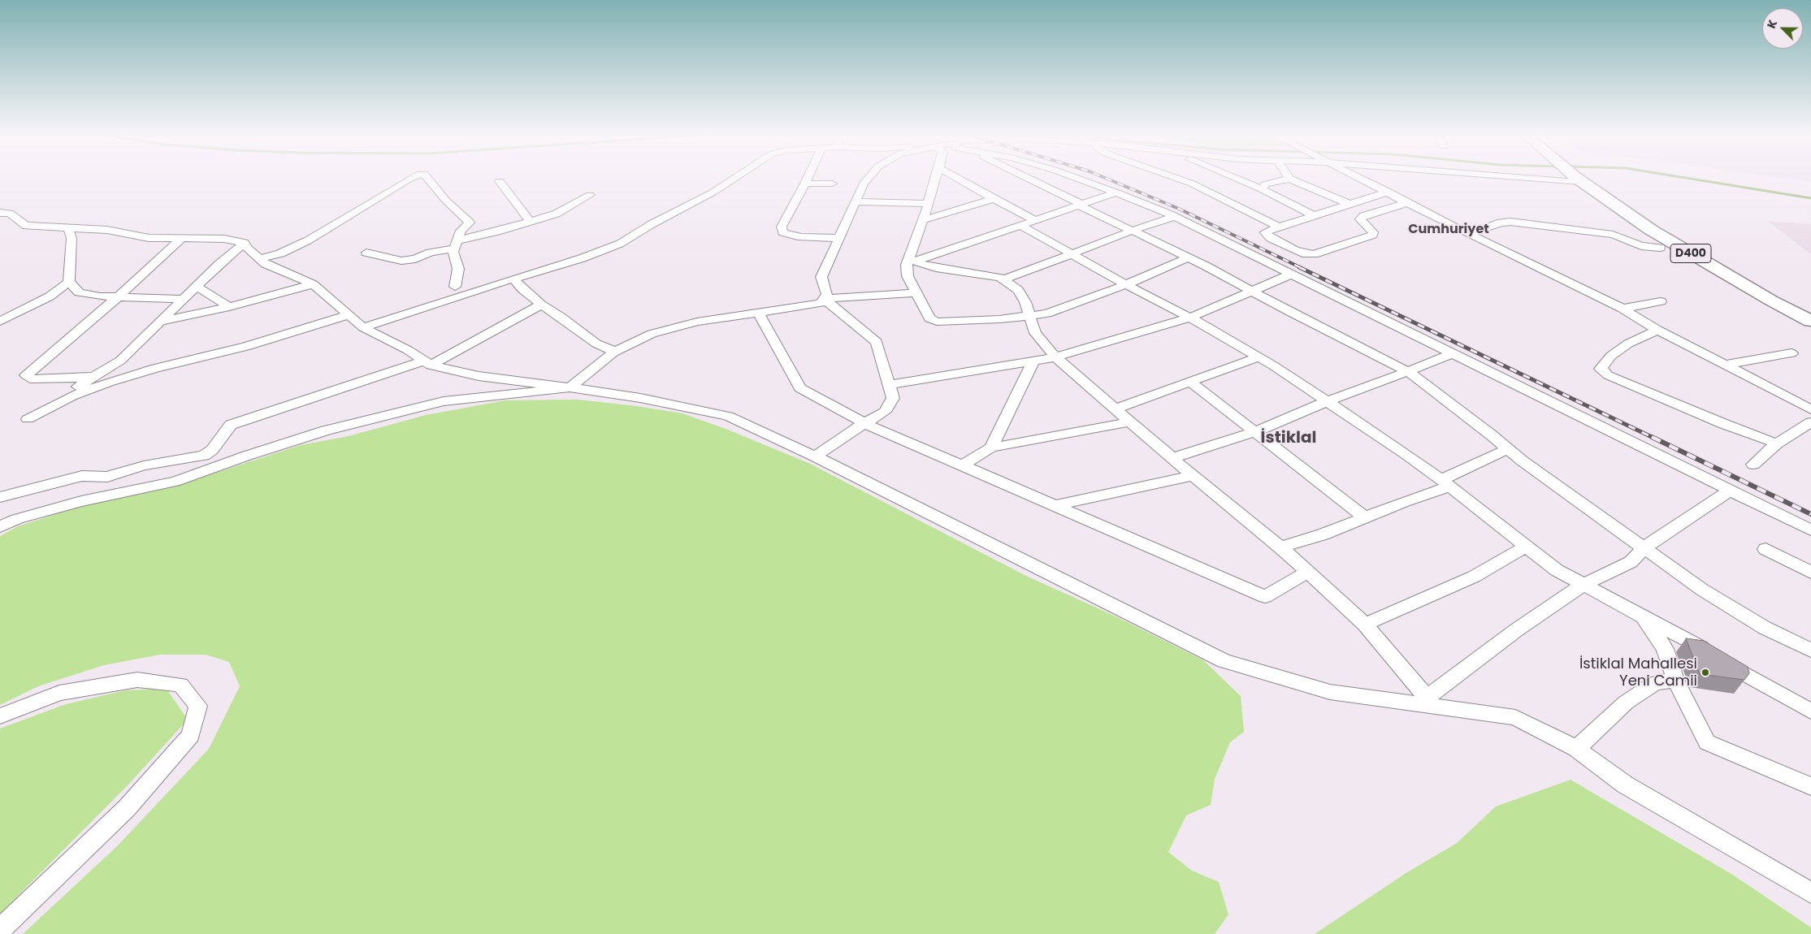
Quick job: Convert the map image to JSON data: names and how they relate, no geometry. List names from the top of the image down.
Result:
{
  "streets": {
    "highway": ["D400"]
  },
  "districts": ["Cumhuriyet", "İstiklal"],
  "places": ["İstiklal Mahallesi Yeni Camii"],
  "north": "top left"
}
